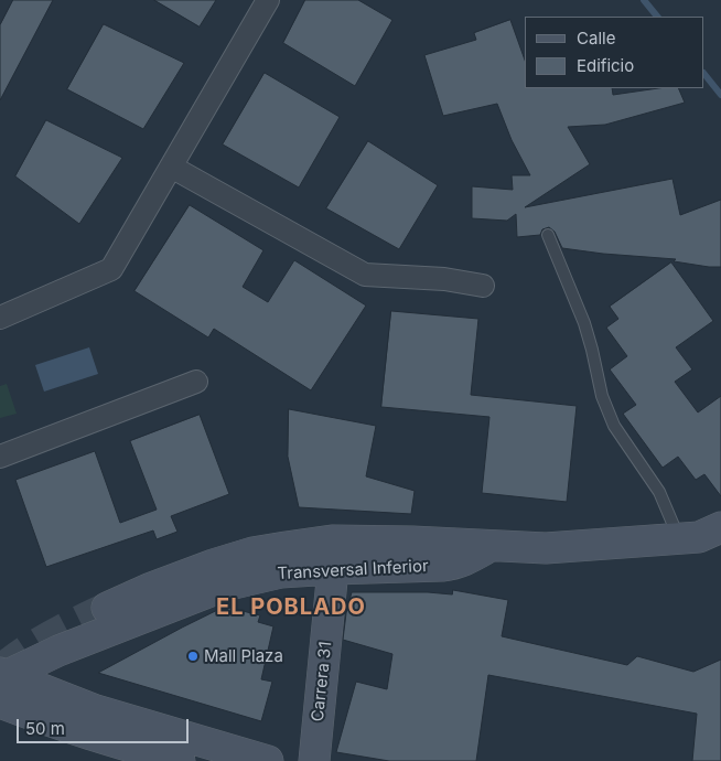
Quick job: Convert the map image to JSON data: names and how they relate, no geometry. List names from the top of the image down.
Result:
{
  "streets": {
    "main road": ["Transversal Inferior", "Carrera 31"]
  },
  "crossings": [
    ["Transversal Inferior", "Carrera 31"]
  ],
  "districts": ["EL POBLADO"],
  "places": ["Mall Plaza"],
  "legend": ["Calle", "Edificio"],
  "scale_bar": "50 m"
}
